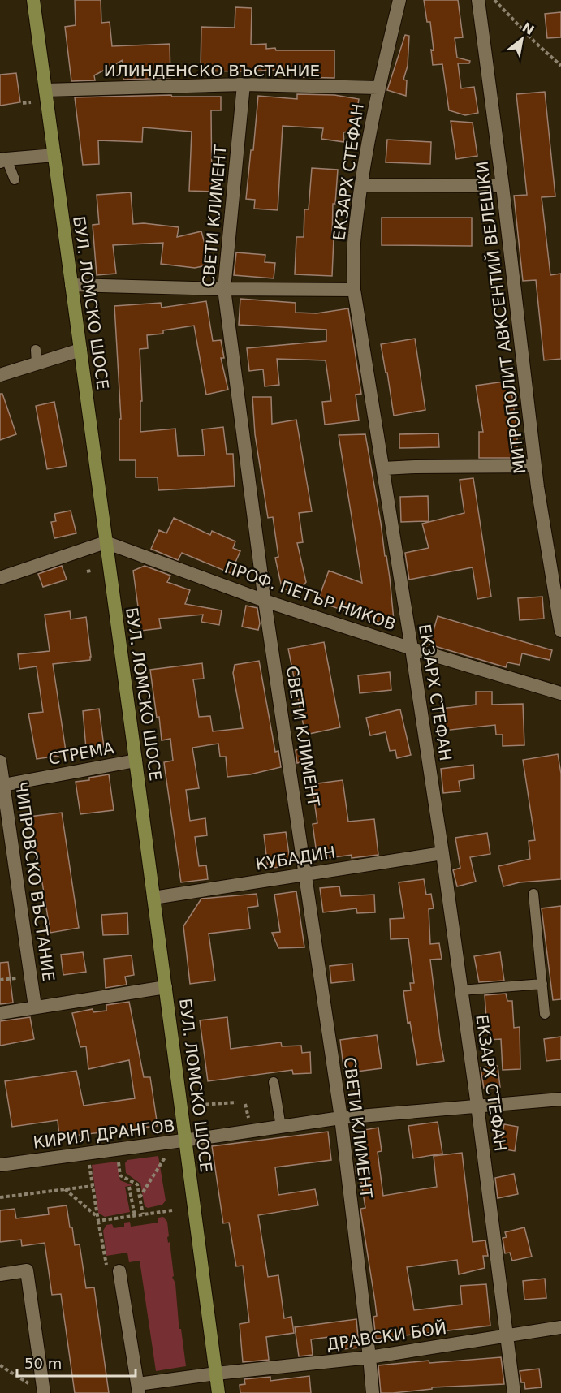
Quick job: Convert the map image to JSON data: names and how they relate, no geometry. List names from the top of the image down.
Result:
{
  "streets": {
    "main road": ["БУЛ. ЛОМСКО ШОСЕ"],
    "street": [
      "ИЛИНДЕНСКО ВЪСТАНИЕ",
      "ЕКЗАРХ СТЕФАН",
      "СВЕТИ КЛИМЕНТ",
      "МИТРОПОЛИТ АВКСЕНТИЙ ВЕЛЕШКИ",
      "ПРОФ. ПЕТЪР НИКОВ",
      "СТРЕМА",
      "КУБАДИН",
      "ЧИПРОВСКО ВЪСТАНИЕ",
      "КИРИЛ ДРАНГОВ",
      "ДРАВСКИ БОЙ"
    ]
  },
  "crossings": [
    ["ИЛИНДЕНСКО ВЪСТАНИЕ", "ЕКЗАРХ СТЕФАН"],
    ["ИЛИНДЕНСКО ВЪСТАНИЕ", "СВЕТИ КЛИМЕНТ"],
    ["ИЛИНДЕНСКО ВЪСТАНИЕ", "БУЛ. ЛОМСКО ШОСЕ"],
    ["ЕКЗАРХ СТЕФАН", "ПРОФ. ПЕТЪР НИКОВ"],
    ["ЕКЗАРХ СТЕФАН", "КУБАДИН"],
    ["ЕКЗАРХ СТЕФАН", "КИРИЛ ДРАНГОВ"],
    ["ЕКЗАРХ СТЕФАН", "ДРАВСКИ БОЙ"],
    ["СВЕТИ КЛИМЕНТ", "ПРОФ. ПЕТЪР НИКОВ"],
    ["СВЕТИ КЛИМЕНТ", "КУБАДИН"],
    ["СВЕТИ КЛИМЕНТ", "КИРИЛ ДРАНГОВ"],
    ["СВЕТИ КЛИМЕНТ", "ДРАВСКИ БОЙ"],
    ["БУЛ. ЛОМСКО ШОСЕ", "ПРОФ. ПЕТЪР НИКОВ"],
    ["БУЛ. ЛОМСКО ШОСЕ", "СТРЕМА"],
    ["БУЛ. ЛОМСКО ШОСЕ", "КУБАДИН"],
    ["БУЛ. ЛОМСКО ШОСЕ", "КИРИЛ ДРАНГОВ"],
    ["БУЛ. ЛОМСКО ШОСЕ", "ДРАВСКИ БОЙ"],
    ["СТРЕМА", "ЧИПРОВСКО ВЪСТАНИЕ"]
  ],
  "scale_bar": "50 m",
  "north": "top right"
}
